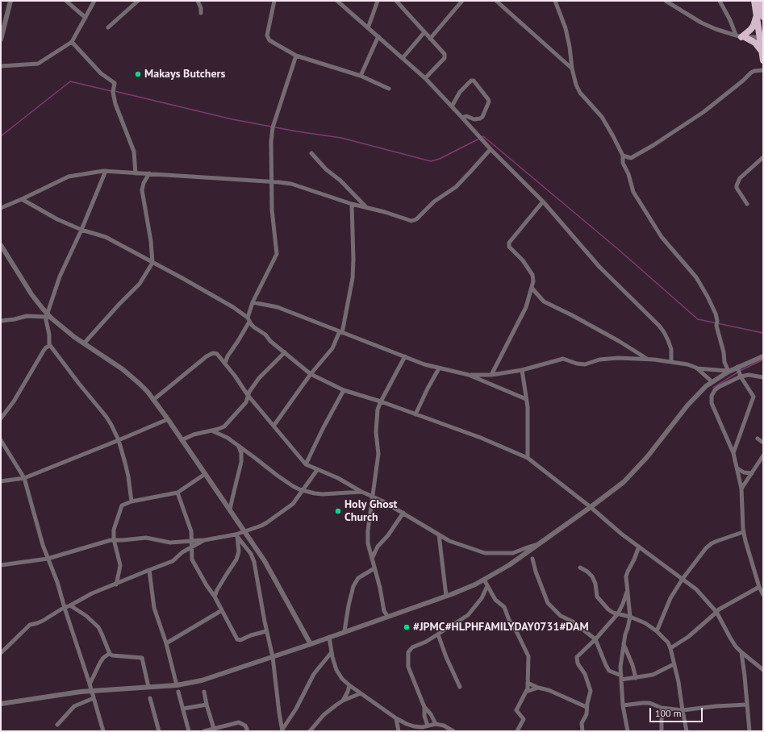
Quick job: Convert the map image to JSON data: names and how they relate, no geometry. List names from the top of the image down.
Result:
{
  "places": ["Makays Butchers", "Holy Ghost Church", "#JPMC#HLPHFAMILYDAY0731#DAM"],
  "scale_bar": "100 m"
}
